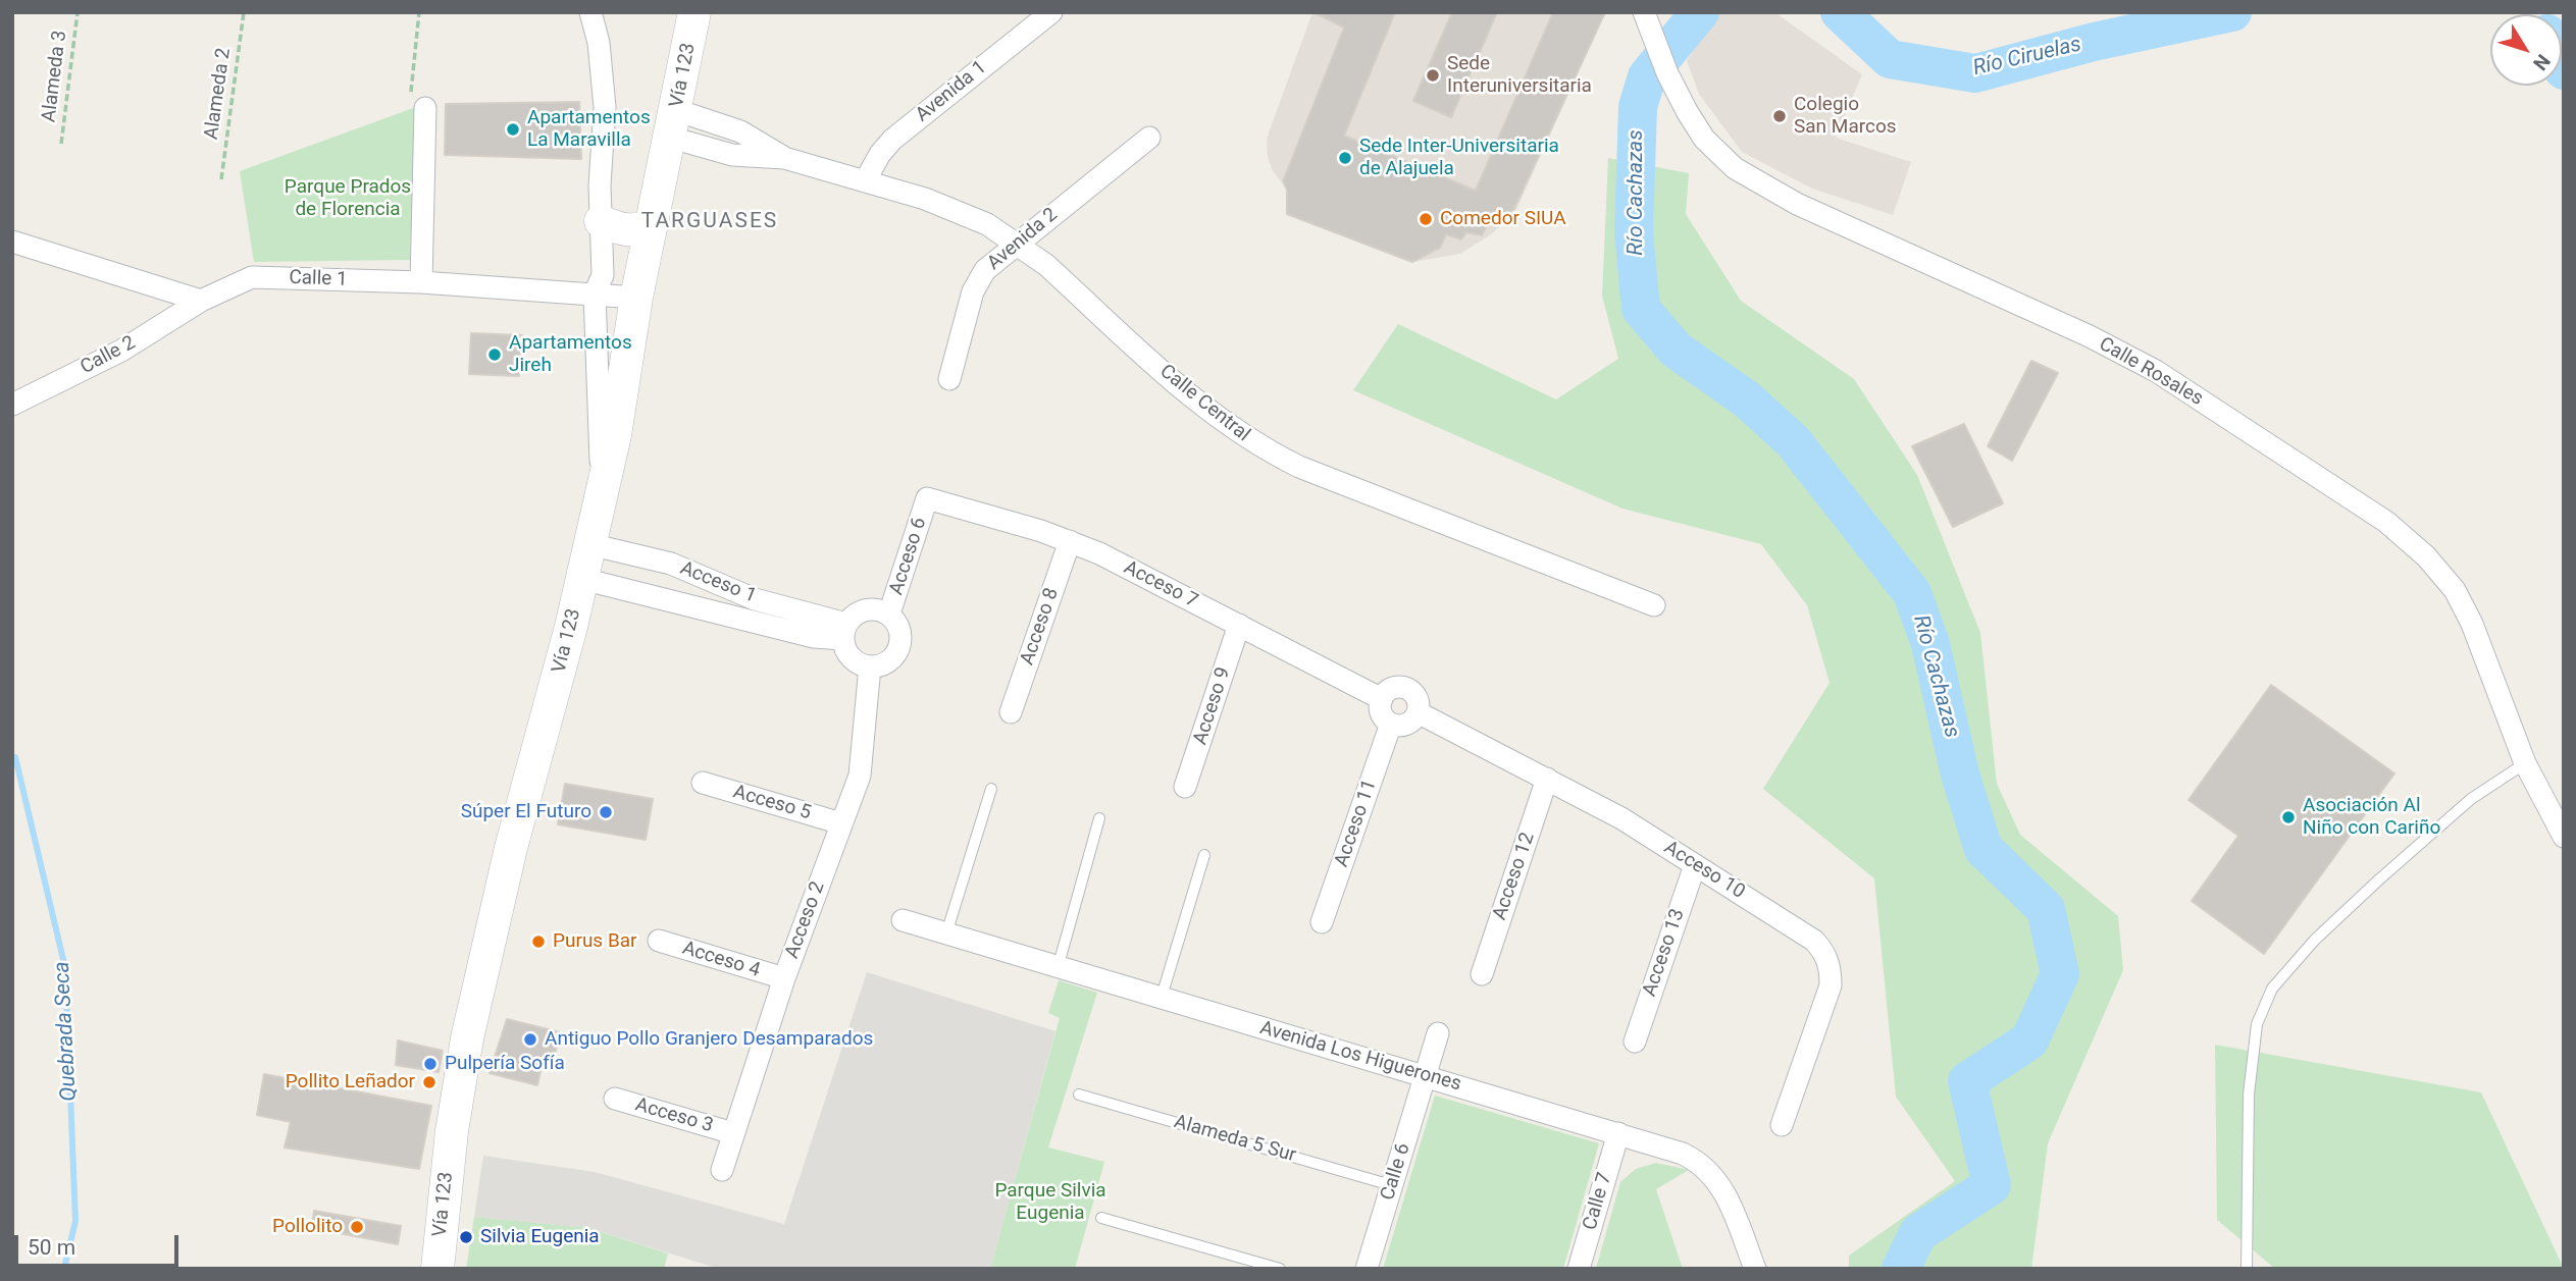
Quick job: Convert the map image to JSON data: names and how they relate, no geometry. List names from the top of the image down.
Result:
{
  "streets": {
    "main road": ["Vía 123"],
    "street": [
      "Avenida 1",
      "Avenida 2",
      "Calle 1",
      "Calle 2",
      "Calle Rosales",
      "Calle Central",
      "Acceso 6",
      "Acceso 1",
      "Acceso 7",
      "Acceso 8",
      "Acceso 9",
      "Acceso 5",
      "Acceso 11",
      "Acceso 10",
      "Acceso 12",
      "Acceso 2",
      "Acceso 13",
      "Acceso 4",
      "Avenida Los Higuerones",
      "Acceso 3",
      "Calle 6",
      "Calle 7"
    ],
    "lane": ["Alameda 5 Sur"],
    "path": ["Alameda 3", "Alameda 2"]
  },
  "crossings": [
    ["Vía 123", "Calle 1"],
    ["Vía 123", "Calle Central"],
    ["Vía 123", "Acceso 1"],
    ["Avenida 1", "Calle Central"],
    ["Avenida 2", "Calle Central"],
    ["Calle 1", "Calle 2"],
    ["Acceso 6", "Acceso 1"],
    ["Acceso 6", "Acceso 7"],
    ["Acceso 6", "Acceso 2"],
    ["Acceso 1", "Acceso 2"],
    ["Acceso 7", "Acceso 8"],
    ["Acceso 7", "Acceso 9"],
    ["Acceso 7", "Acceso 11"],
    ["Acceso 7", "Acceso 10"],
    ["Acceso 5", "Acceso 2"],
    ["Acceso 11", "Acceso 10"],
    ["Acceso 10", "Acceso 12"],
    ["Acceso 10", "Acceso 13"],
    ["Acceso 2", "Acceso 4"],
    ["Acceso 2", "Acceso 3"],
    ["Avenida Los Higuerones", "Calle 6"],
    ["Avenida Los Higuerones", "Calle 7"],
    ["Alameda 5 Sur", "Calle 6"]
  ],
  "districts": ["TARGUASES"],
  "water": ["Río Ciruelas", "Río Cachazas", "Quebrada Seca"],
  "parks": ["Parque Prados de Florencia", "Parque Silvia Eugenia"],
  "places": [
    "Sede Interuniversitaria",
    "Colegio San Marcos",
    "Apartamentos La Maravilla",
    "Sede Inter-Universitaria de Alajuela",
    "Comedor SIUA",
    "Apartamentos Jireh",
    "Súper El Futuro",
    "Asociación Al Niño con Cariño",
    "Purus Bar",
    "Antiguo Pollo Granjero Desamparados",
    "Pulpería Sofía",
    "Pollito Leñador",
    "Pollolito",
    "Silvia Eugenia"
  ],
  "scale_bar": "50 m",
  "north": "bottom right"
}
